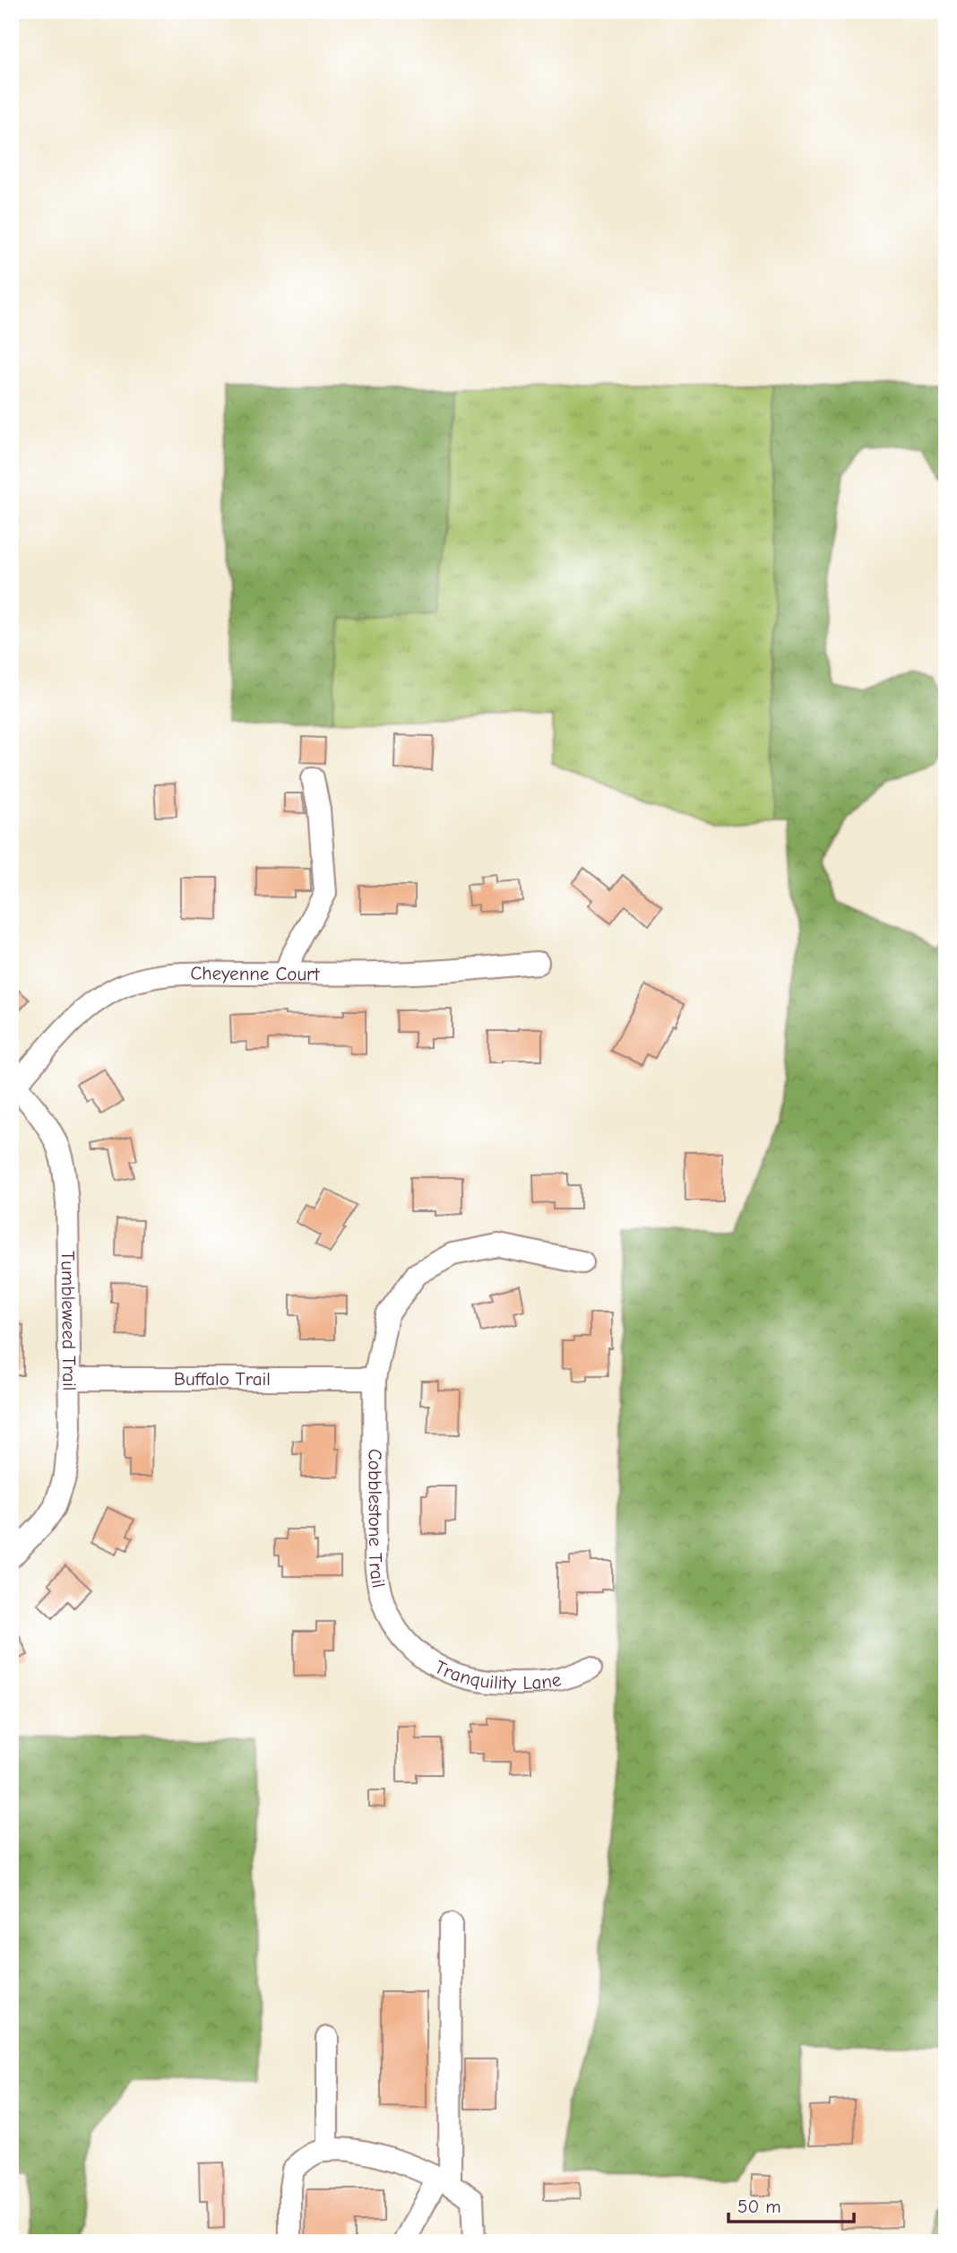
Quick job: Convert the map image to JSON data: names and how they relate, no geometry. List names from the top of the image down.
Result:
{
  "streets": {
    "street": [
      "Cheyenne Court",
      "Tumbleweed Trail",
      "Buffalo Trail",
      "Cobblestone Trail",
      "Tranquility Lane"
    ]
  },
  "crossings": [
    ["Cheyenne Court", "Tumbleweed Trail"],
    ["Tumbleweed Trail", "Buffalo Trail"],
    ["Buffalo Trail", "Cobblestone Trail"],
    ["Cobblestone Trail", "Tranquility Lane"]
  ],
  "scale_bar": "50 m"
}
